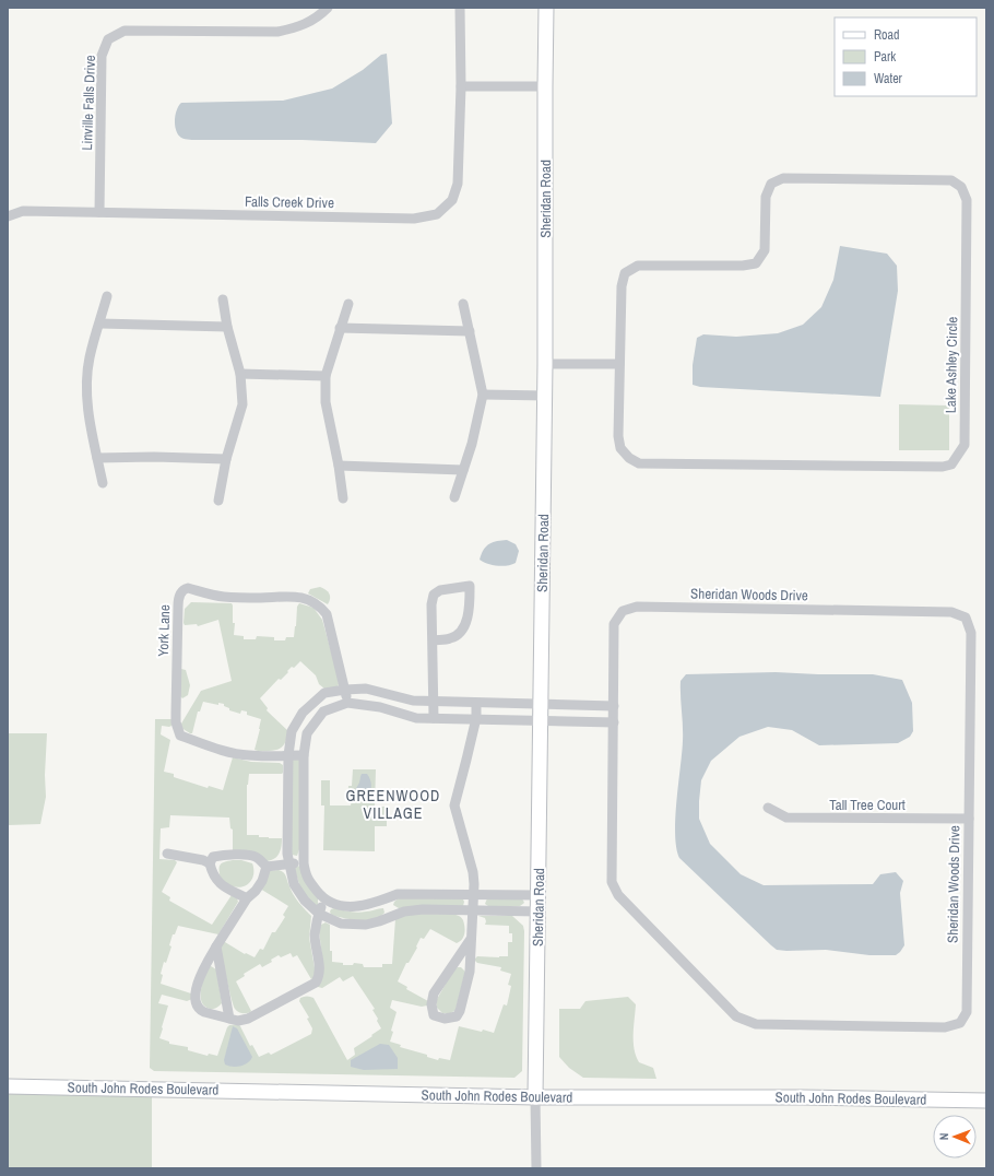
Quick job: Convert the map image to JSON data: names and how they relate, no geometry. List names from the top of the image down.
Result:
{
  "streets": {
    "street": [
      "Linville Falls Drive",
      "Sheridan Road",
      "Falls Creek Drive",
      "Lake Ashley Circle",
      "Sheridan Woods Drive",
      "York Lane",
      "Tall Tree Court",
      "South John Rodes Boulevard"
    ]
  },
  "crossings": [
    ["Linville Falls Drive", "Falls Creek Drive"],
    ["Sheridan Road", "South John Rodes Boulevard"],
    ["Sheridan Woods Drive", "Tall Tree Court"]
  ],
  "districts": ["GREENWOOD VILLAGE"],
  "legend": ["Road", "Park", "Water"],
  "north": "left"
}
